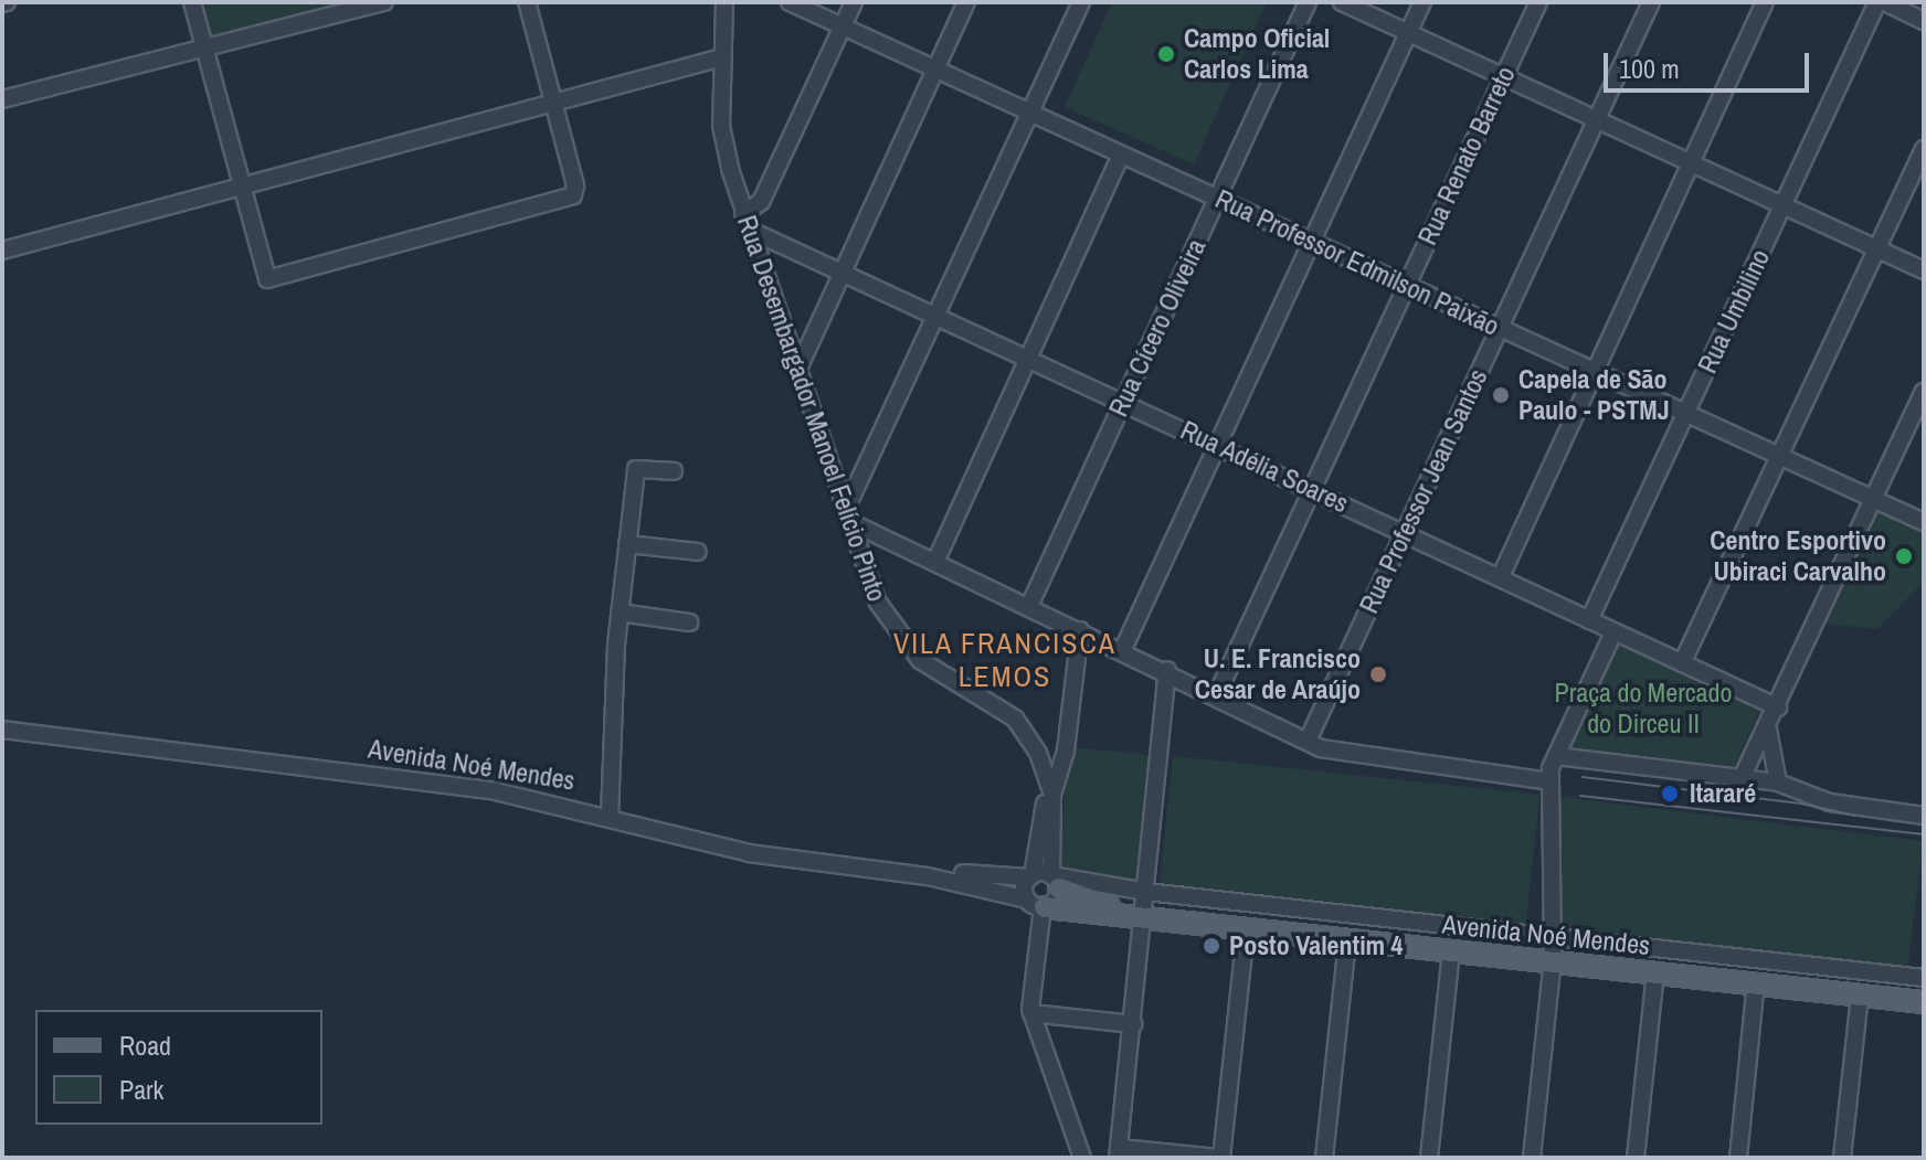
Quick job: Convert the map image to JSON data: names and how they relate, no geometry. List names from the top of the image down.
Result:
{
  "streets": {
    "main road": ["Avenida Noé Mendes"],
    "street": [
      "Rua Renato Barreto",
      "Rua Professor Edmilson Paixão",
      "Rua Umbilino",
      "Rua Cícero Oliveira",
      "Rua Desembargador Manoel Felício Pinto",
      "Rua Adélia Soares",
      "Rua Professor Jean Santos"
    ]
  },
  "crossings": [
    ["Rua Renato Barreto", "Rua Professor Edmilson Paixão"],
    ["Rua Renato Barreto", "Rua Adélia Soares"],
    ["Rua Professor Edmilson Paixão", "Rua Umbilino"],
    ["Rua Professor Edmilson Paixão", "Rua Cícero Oliveira"],
    ["Rua Professor Edmilson Paixão", "Rua Professor Jean Santos"],
    ["Rua Umbilino", "Rua Adélia Soares"],
    ["Rua Cícero Oliveira", "Rua Adélia Soares"],
    ["Rua Desembargador Manoel Felício Pinto", "Rua Adélia Soares"],
    ["Rua Adélia Soares", "Rua Professor Jean Santos"]
  ],
  "districts": ["VILA FRANCISCA LEMOS"],
  "parks": ["Praça do Mercado do Dirceu II"],
  "places": [
    "Campo Oficial Carlos Lima",
    "Capela de São Paulo - PSTMJ",
    "Centro Esportivo Ubiraci Carvalho",
    "U. E. Francisco Cesar de Araújo",
    "Itararé",
    "Posto Valentim 4"
  ],
  "legend": ["Road", "Park"],
  "scale_bar": "100 m"
}
